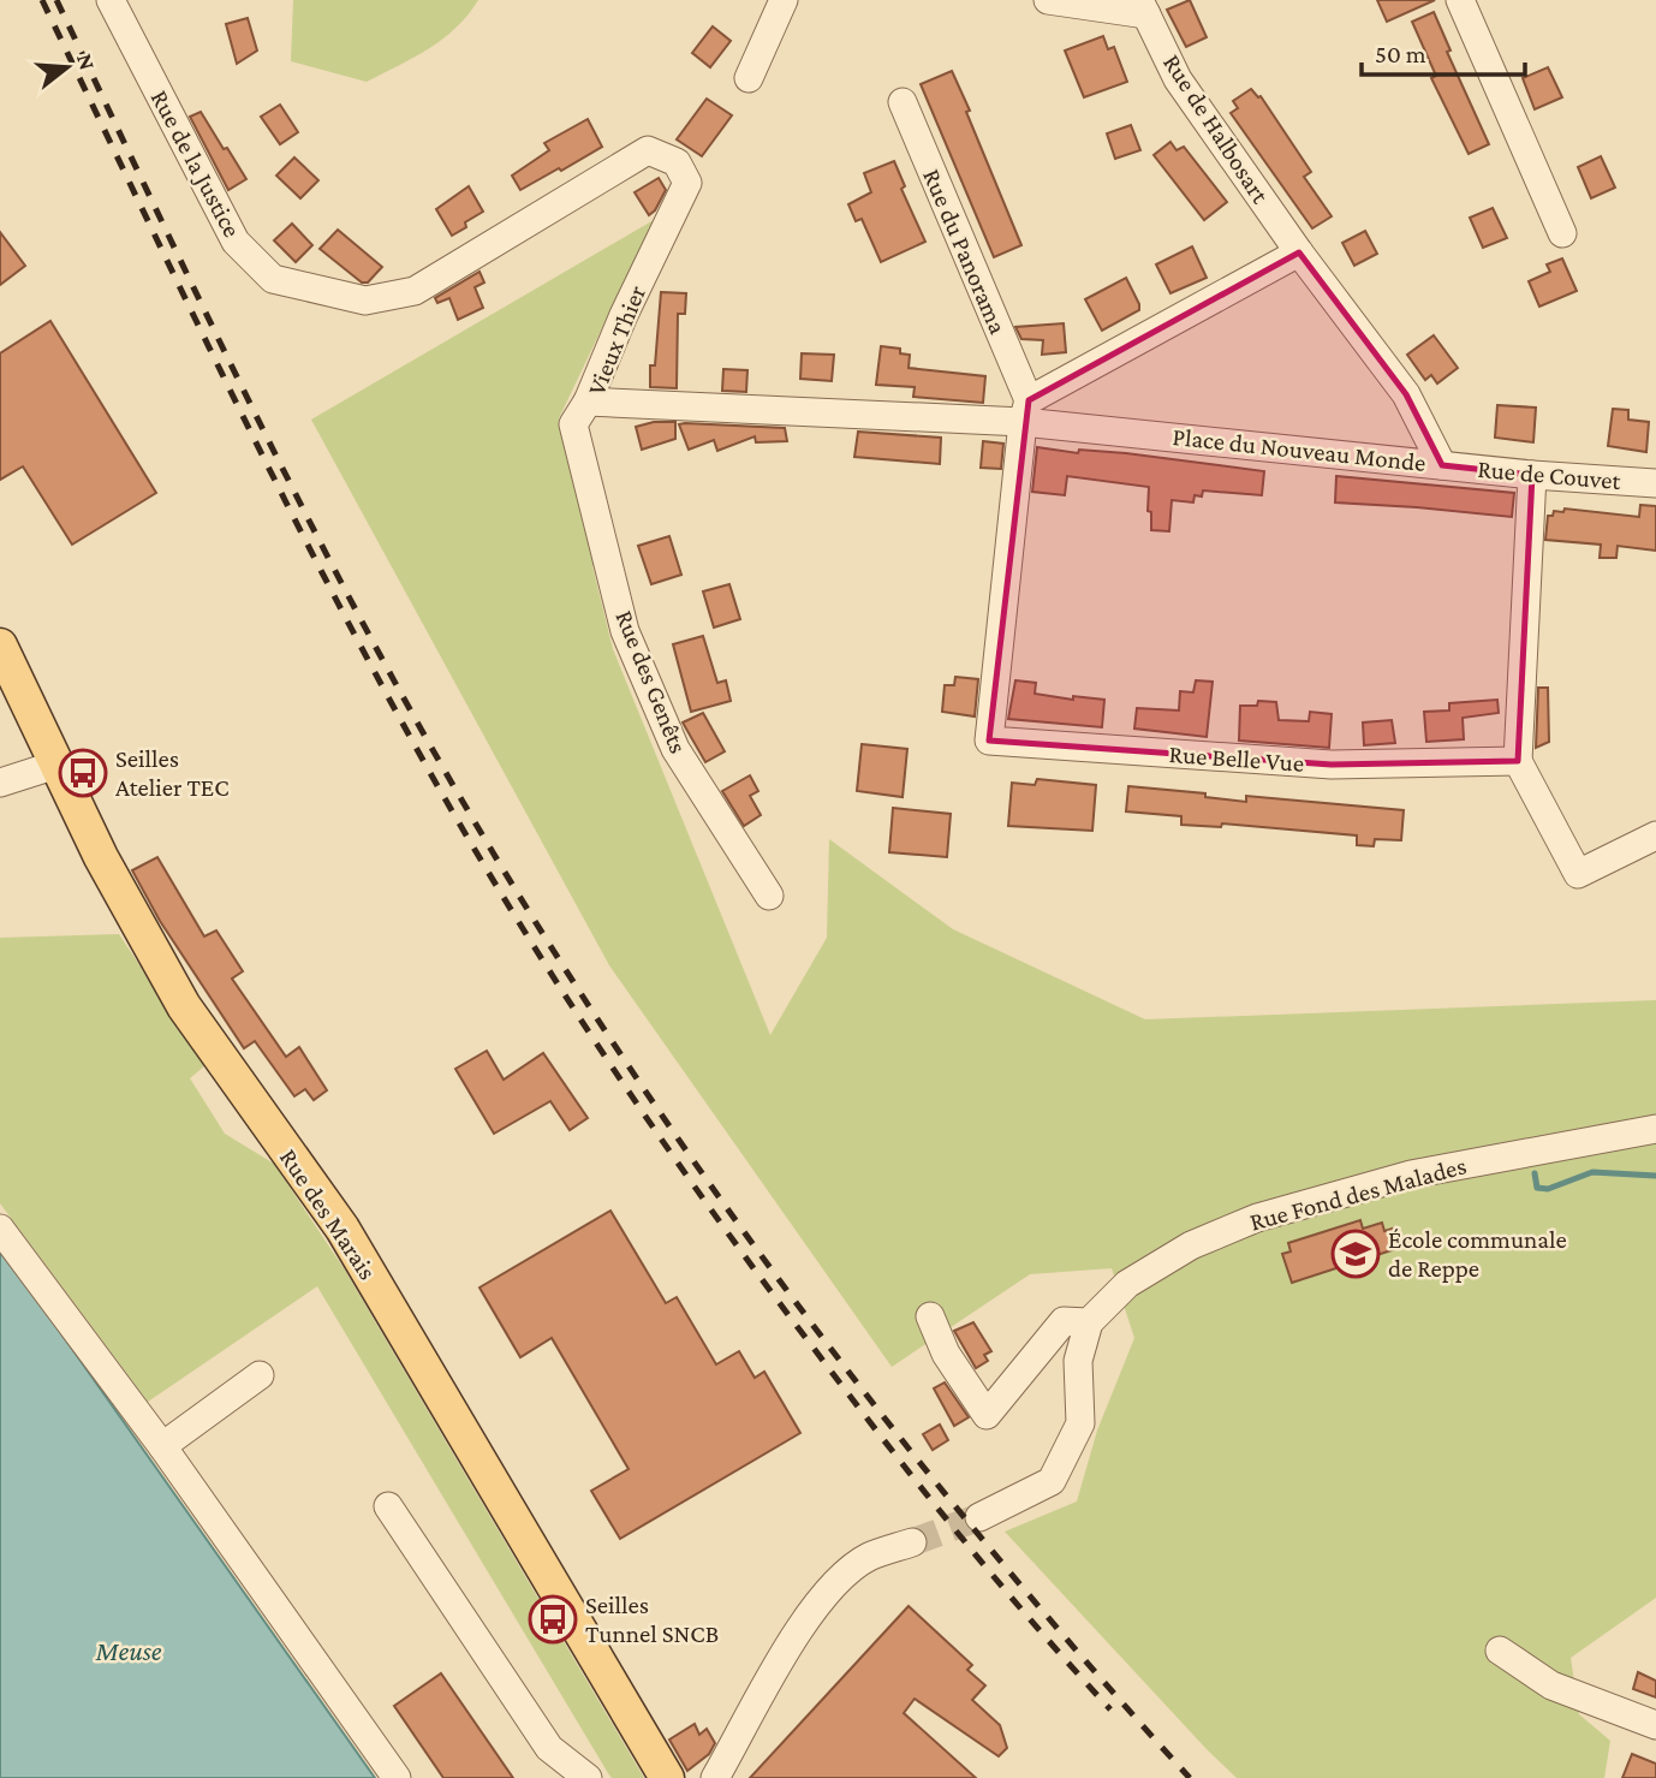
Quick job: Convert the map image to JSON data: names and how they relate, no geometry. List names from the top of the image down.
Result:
{
  "streets": {
    "main road": ["Rue des Marais"],
    "street": [
      "Rue de Halbosart",
      "Rue de la Justice",
      "Rue du Panorama",
      "Vieux Thier",
      "Place du Nouveau Monde",
      "Rue de Couvet",
      "Rue des Genêts",
      "Rue Belle Vue",
      "Rue Fond des Malades"
    ]
  },
  "crossings": [
    ["Rue de Halbosart", "Place du Nouveau Monde"],
    ["Rue de la Justice", "Vieux Thier"],
    ["Rue du Panorama", "Vieux Thier"],
    ["Rue du Panorama", "Place du Nouveau Monde"],
    ["Rue du Panorama", "Rue Belle Vue"],
    ["Vieux Thier", "Place du Nouveau Monde"],
    ["Vieux Thier", "Rue des Genêts"],
    ["Vieux Thier", "Rue Belle Vue"],
    ["Place du Nouveau Monde", "Rue de Couvet"],
    ["Place du Nouveau Monde", "Rue Belle Vue"]
  ],
  "water": ["Meuse"],
  "places": {
    "bus stop": ["Seilles Atelier TEC", "Seilles Tunnel SNCB"],
    "school or university": ["École communale de Reppe"]
  },
  "scale_bar": "50 m",
  "north": "right"
}
